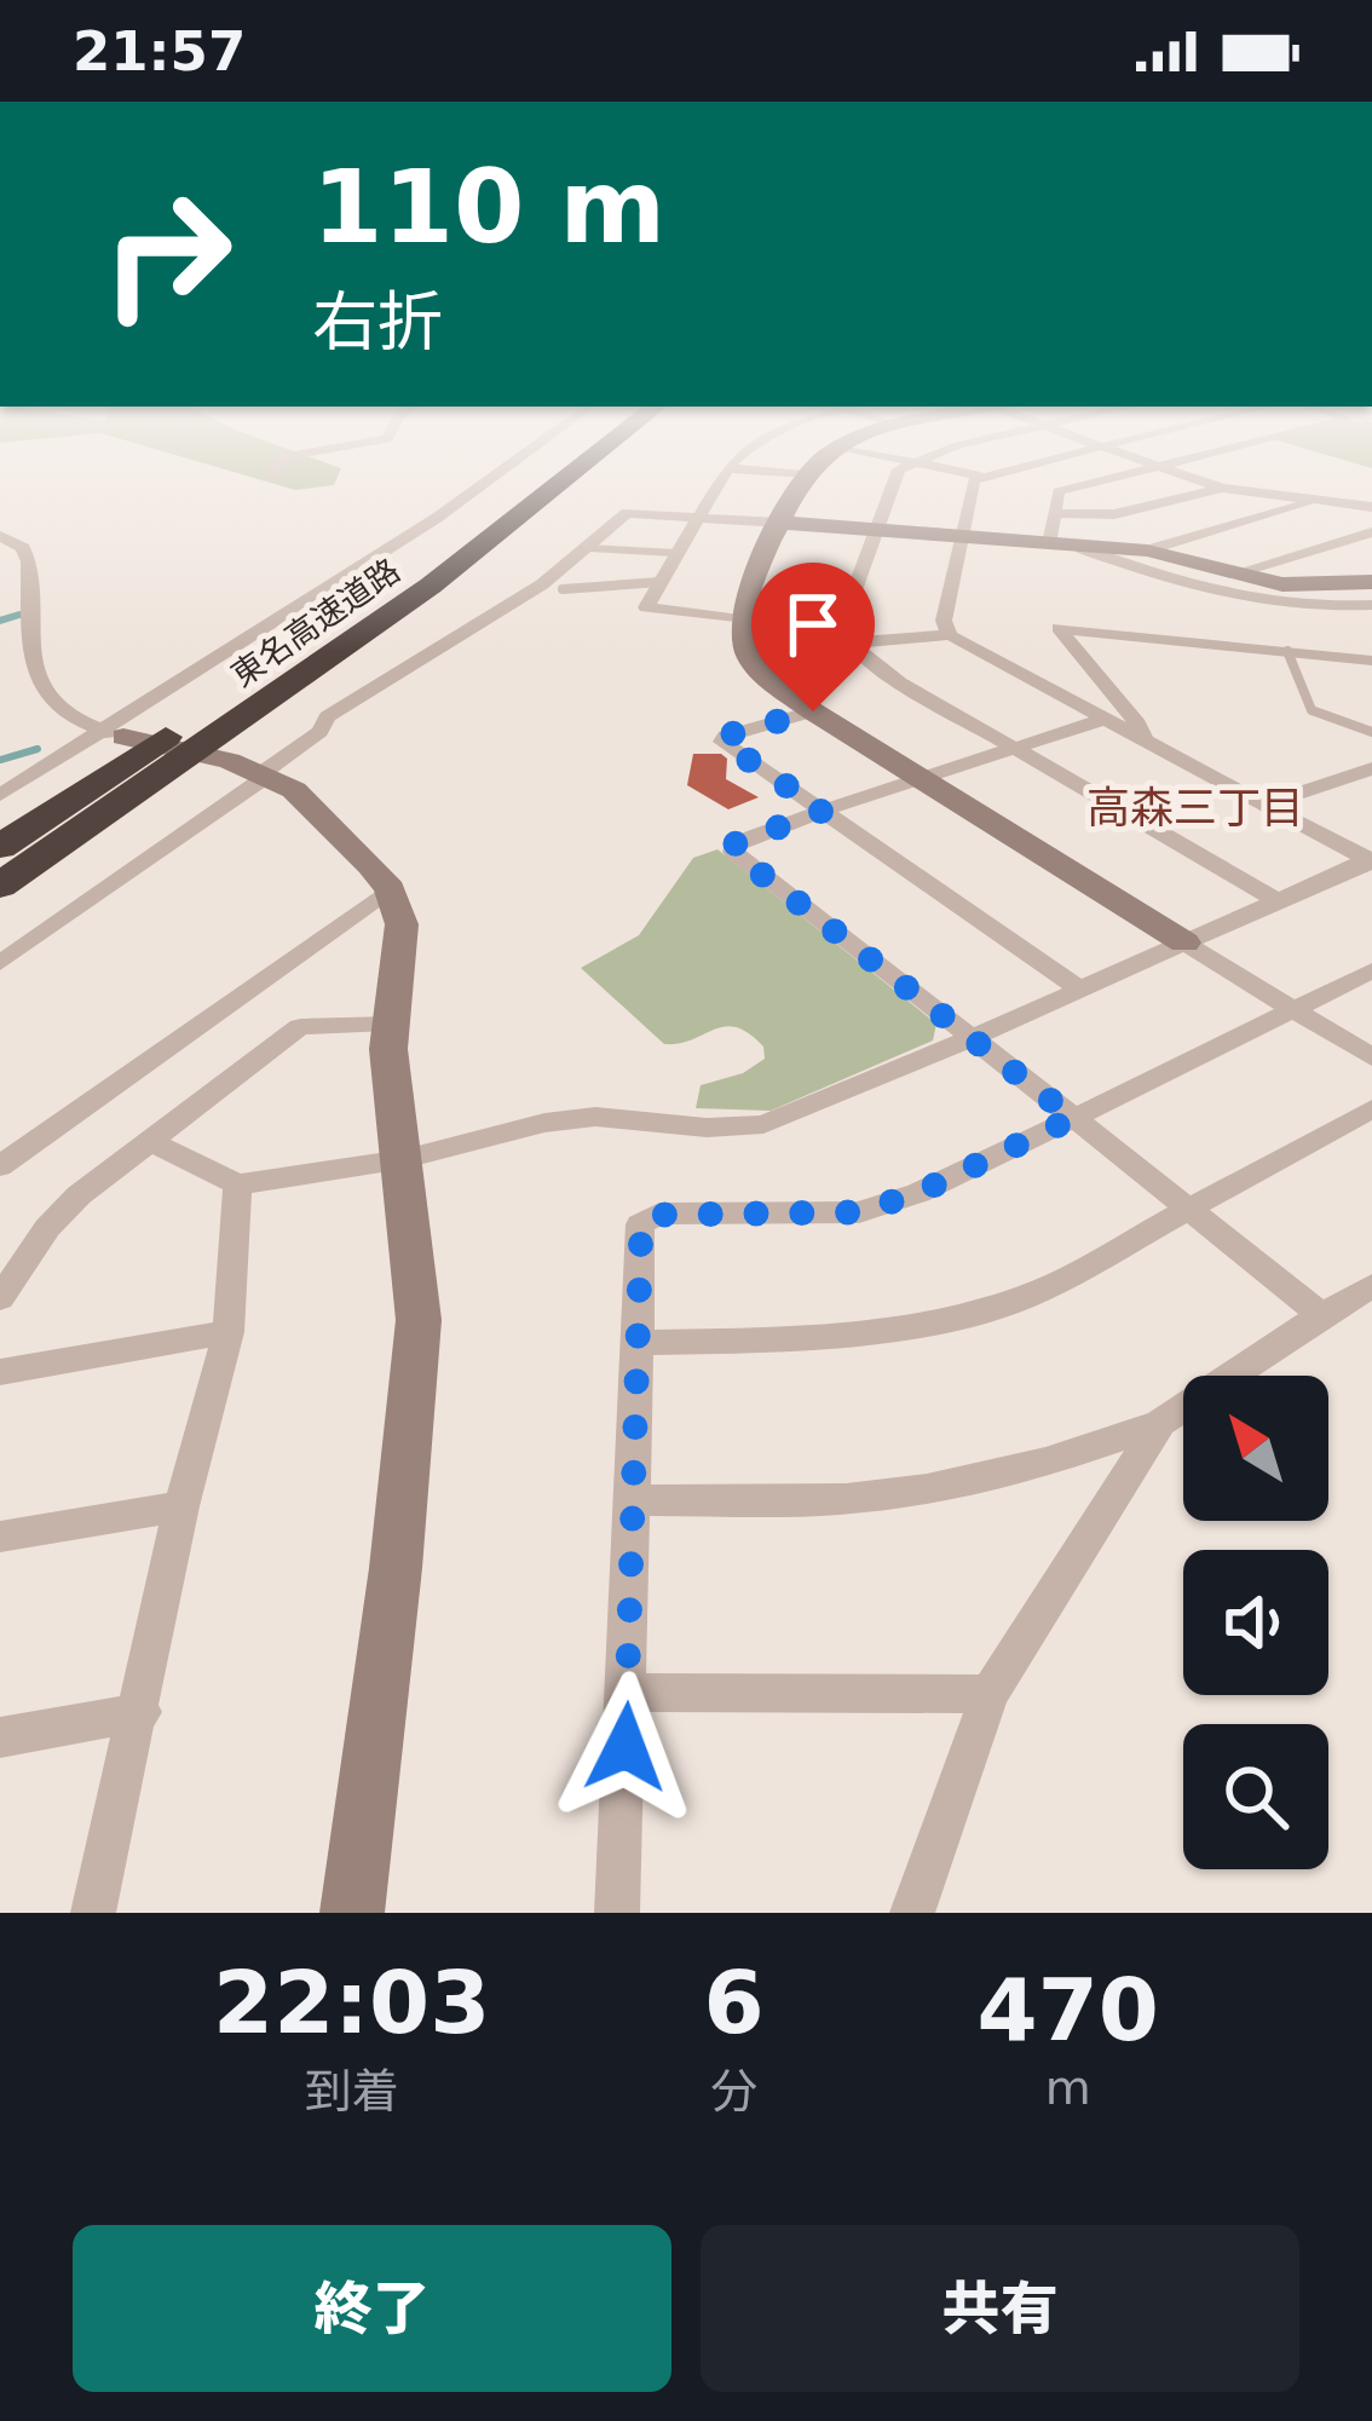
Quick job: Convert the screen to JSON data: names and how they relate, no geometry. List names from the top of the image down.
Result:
{
  "streets": {
    "highway": ["東名高速道路"]
  },
  "districts": ["高森三丁目"],
  "north": "top left",
  "page": {
    "status": "21:57",
    "turn": ["110 m", "右折"],
    "eta": [
      "22:03",
      "到着",
      "6",
      "分",
      "470",
      "m"
    ],
    "buttons": ["終了", "共有"]
  }
}
